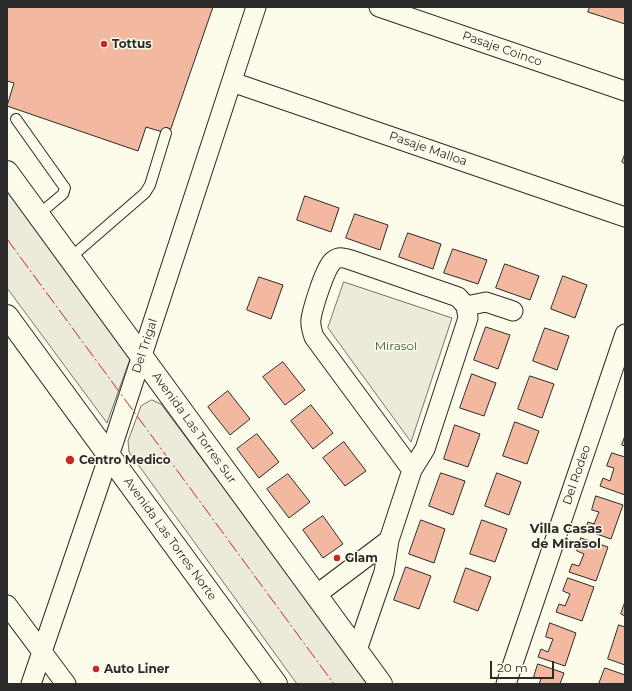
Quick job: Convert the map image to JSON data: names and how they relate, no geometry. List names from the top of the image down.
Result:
{
  "streets": {
    "street": [
      "Pasaje Coinco",
      "Pasaje Malloa",
      "Del Trigal",
      "Avenida Las Torres Sur",
      "Del Rodeo",
      "Avenida Las Torres Norte"
    ]
  },
  "crossings": [
    ["Pasaje Malloa", "Del Trigal"],
    ["Del Trigal", "Avenida Las Torres Sur"],
    ["Del Trigal", "Avenida Las Torres Norte"]
  ],
  "districts": ["Villa Casas de Mirasol"],
  "parks": ["Mirasol"],
  "places": [
    "Tottus",
    "Centro Medico",
    "Glam",
    "Auto Liner"
  ],
  "scale_bar": "20 m"
}
